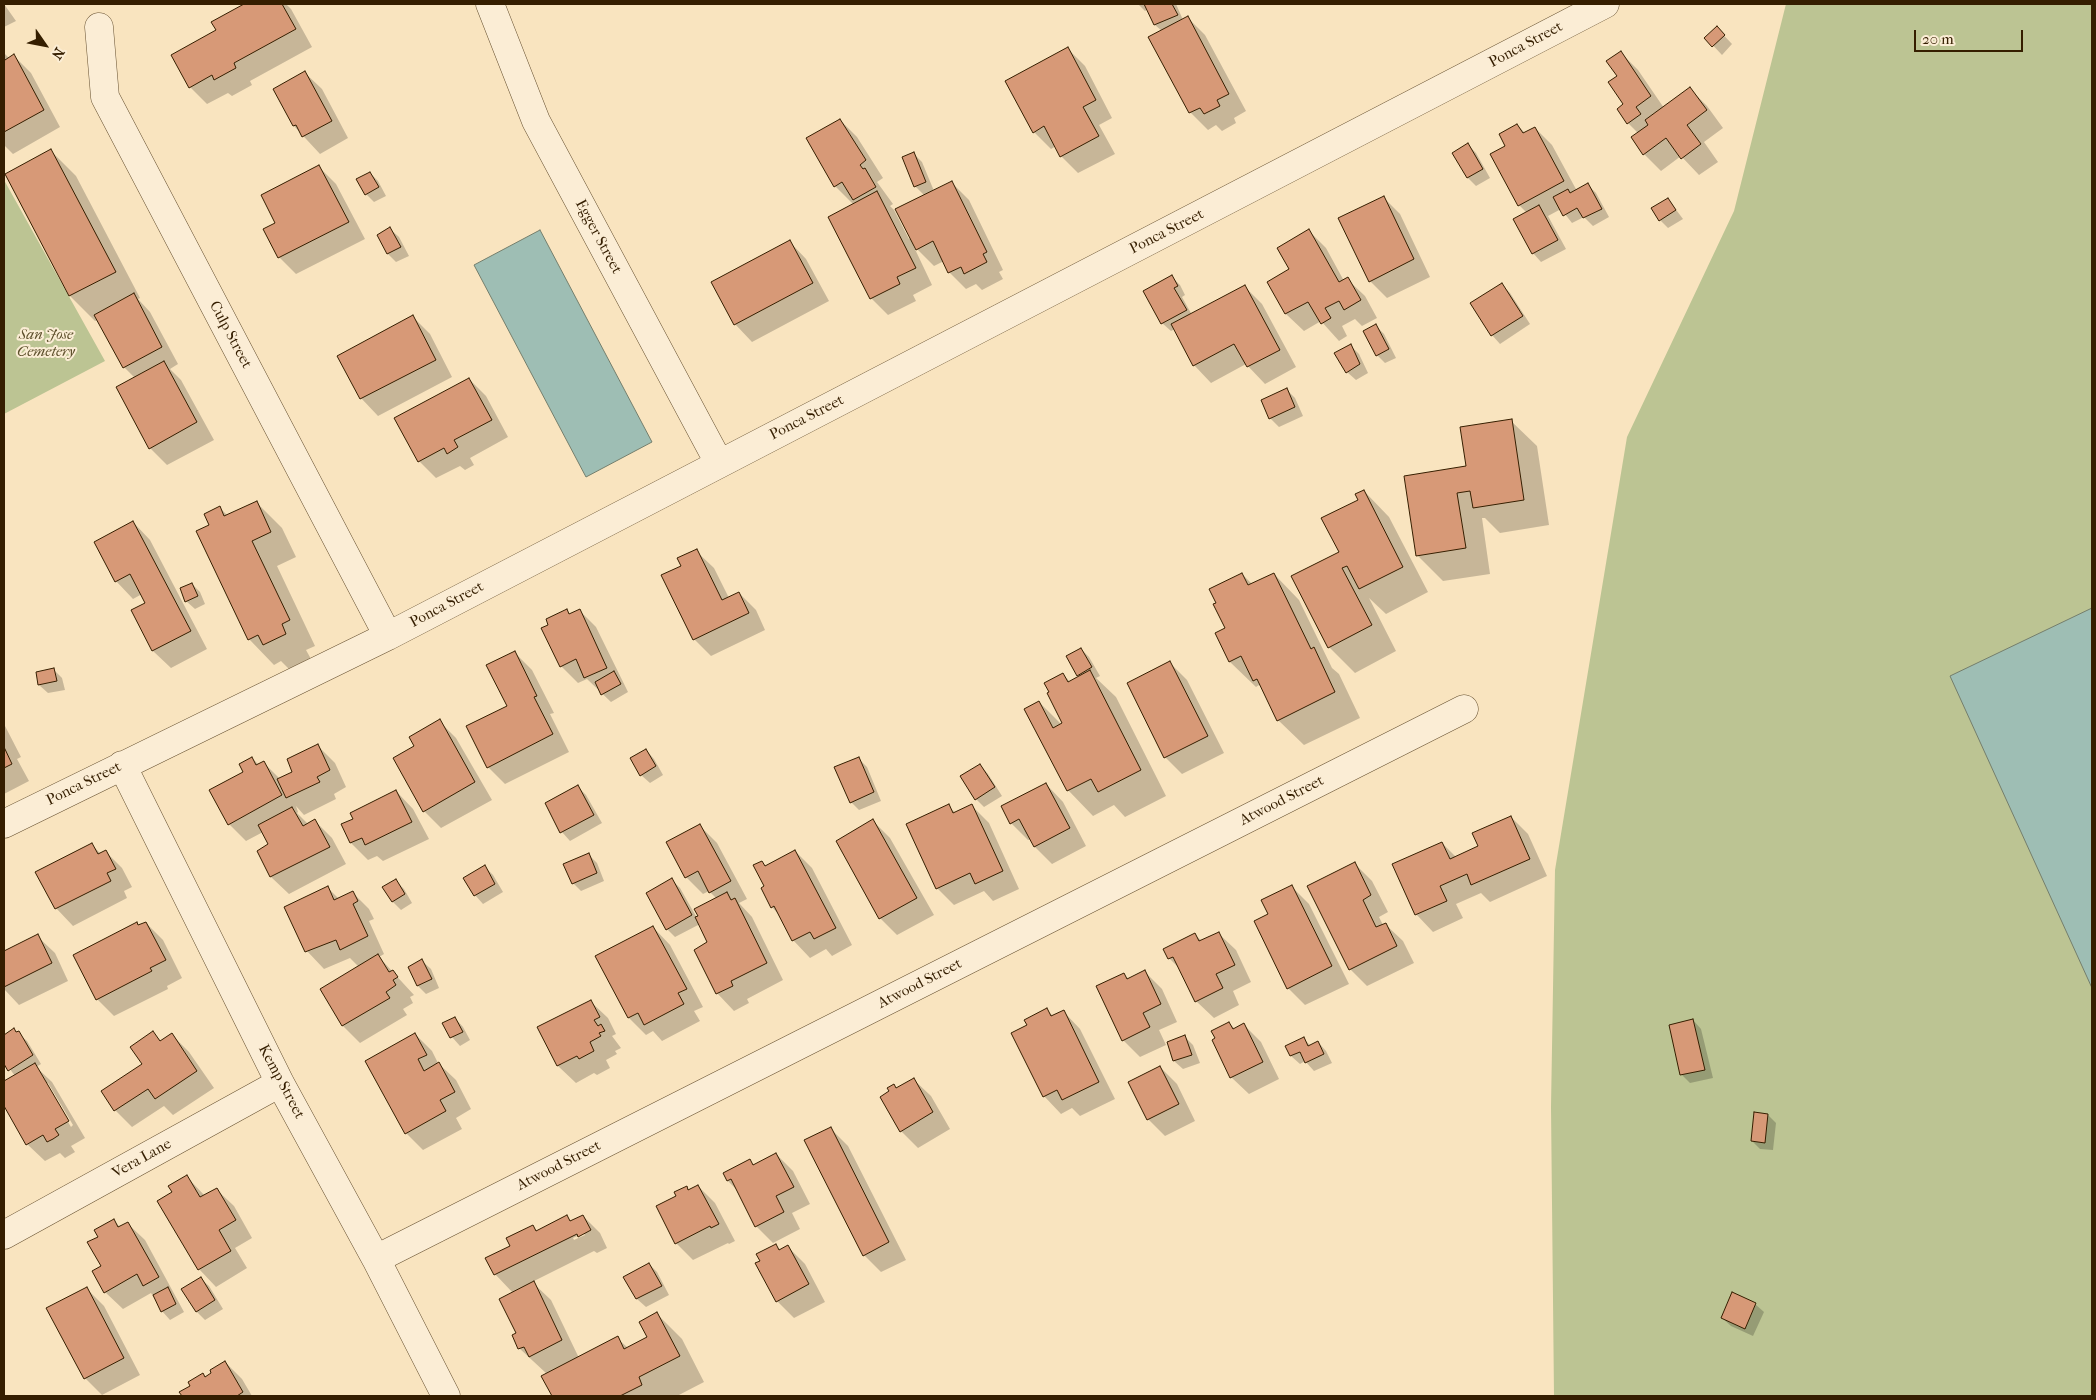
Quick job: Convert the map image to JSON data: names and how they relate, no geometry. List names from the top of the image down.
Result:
{
  "streets": {
    "street": [
      "Ponca Street",
      "Egger Street",
      "Culp Street",
      "Atwood Street",
      "Kemp Street",
      "Vera Lane"
    ]
  },
  "crossings": [
    ["Ponca Street", "Egger Street"],
    ["Ponca Street", "Culp Street"],
    ["Ponca Street", "Kemp Street"],
    ["Atwood Street", "Kemp Street"],
    ["Kemp Street", "Vera Lane"]
  ],
  "parks": ["San Jose Cemetery"],
  "scale_bar": "20 m",
  "north": "bottom right"
}
